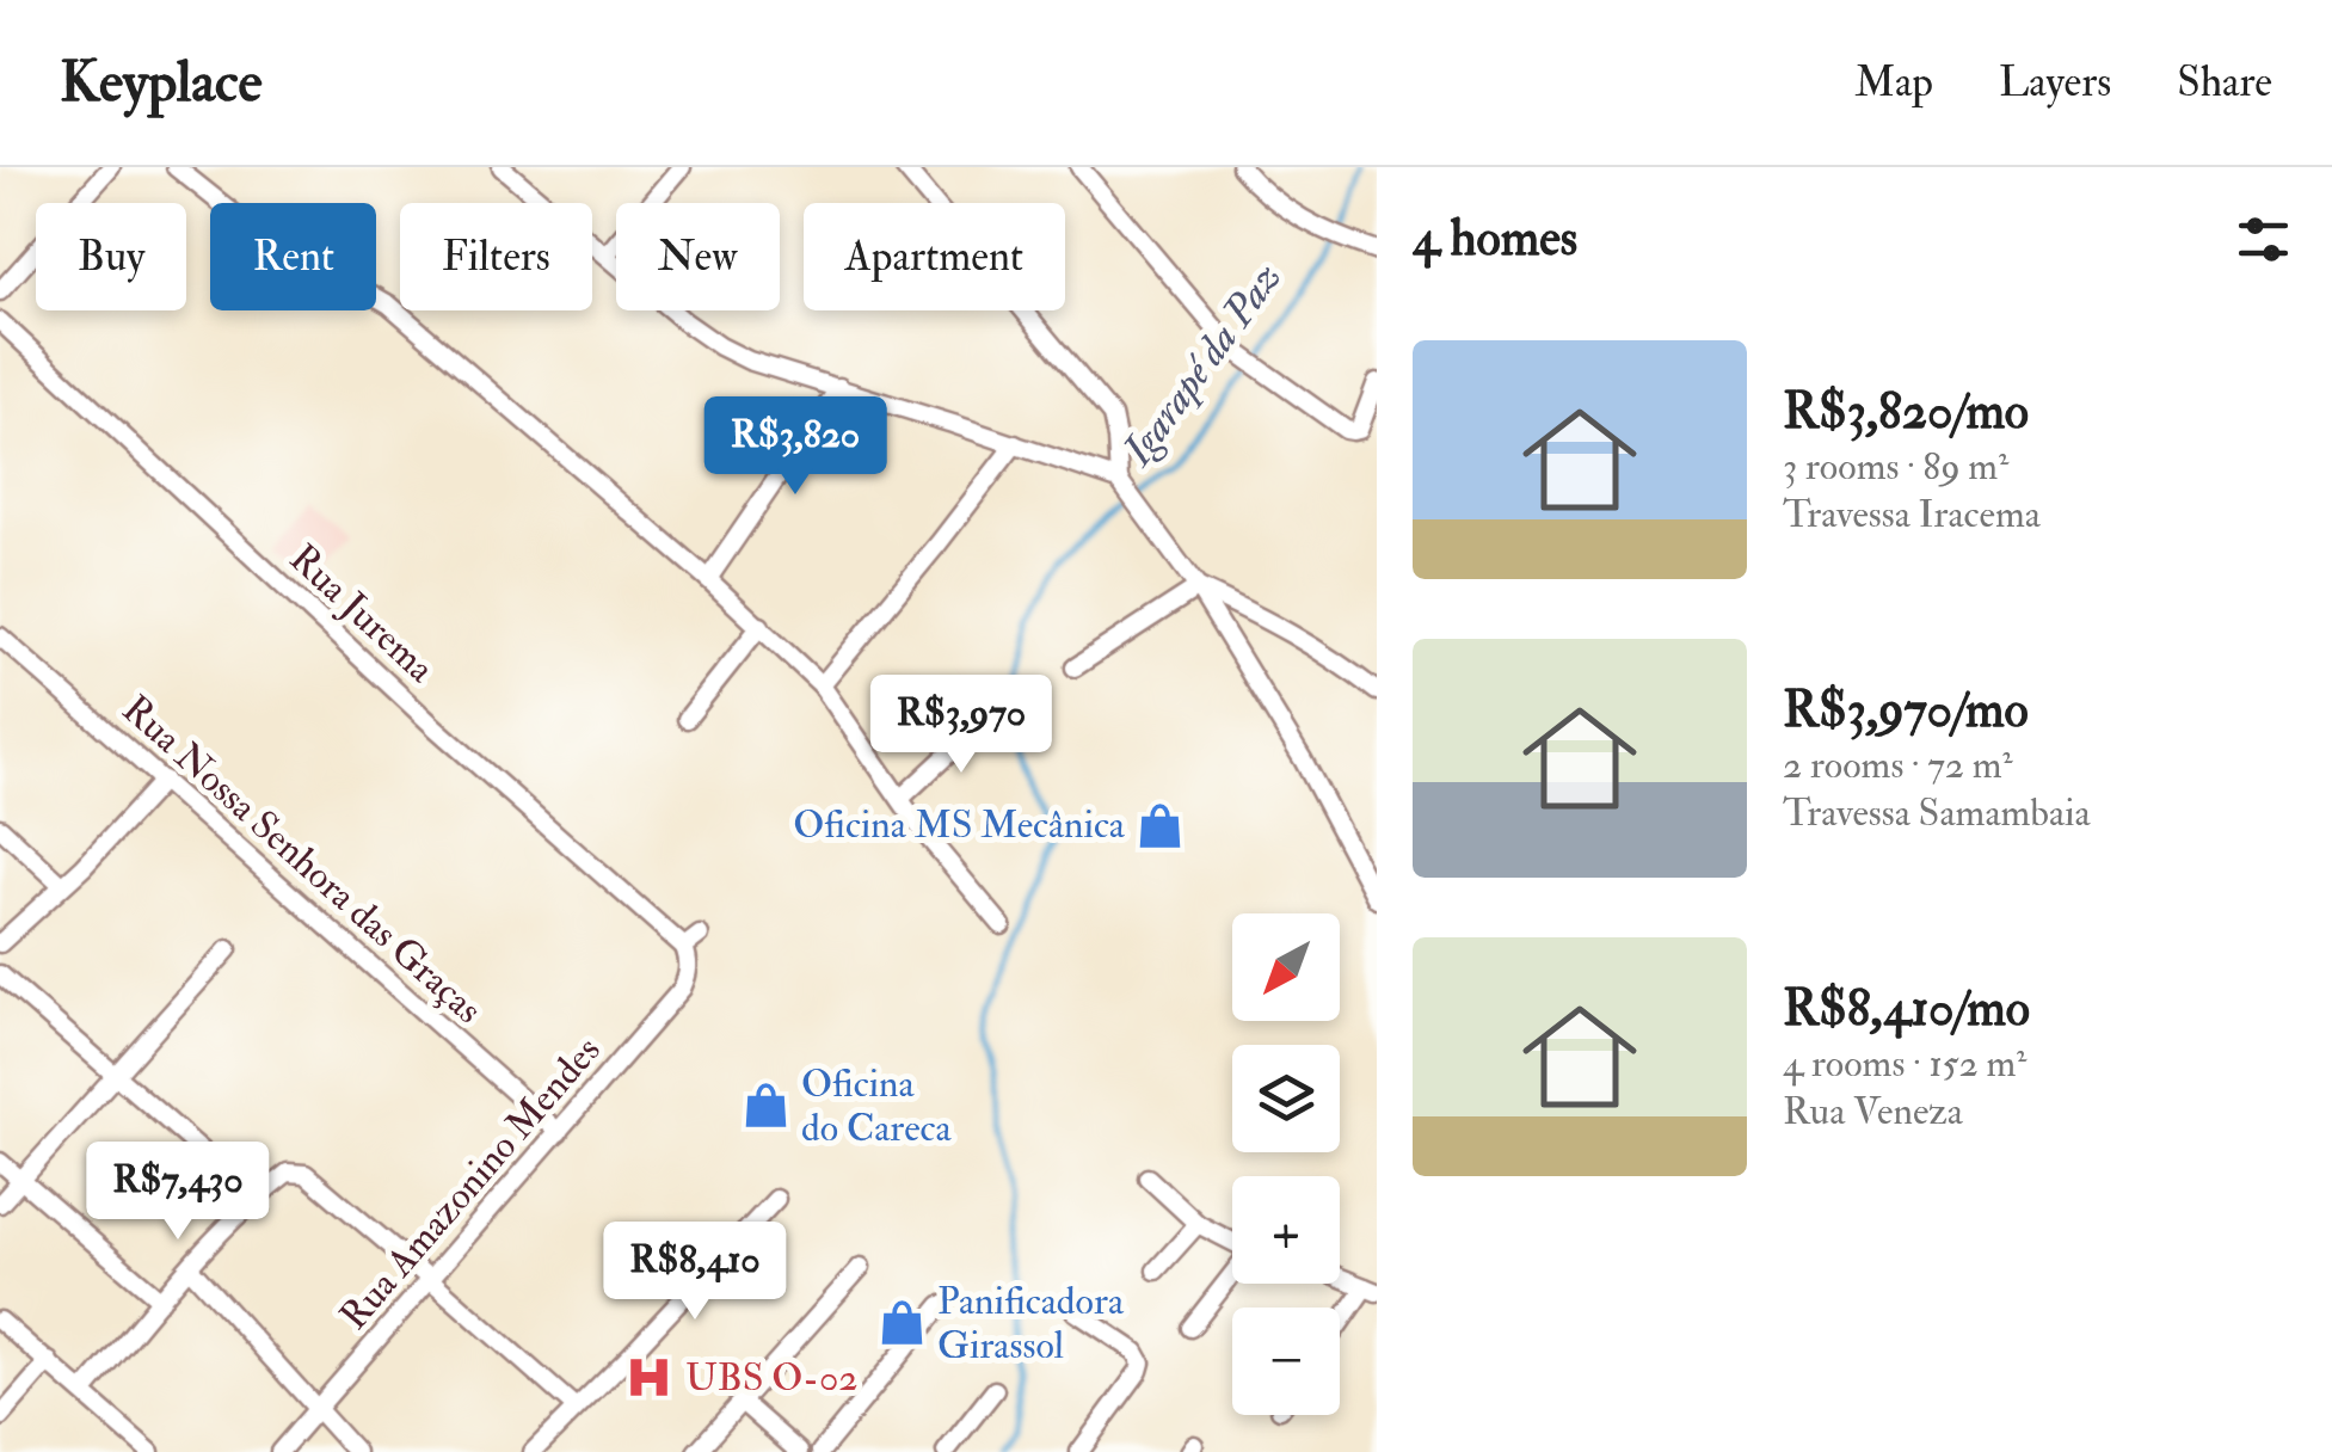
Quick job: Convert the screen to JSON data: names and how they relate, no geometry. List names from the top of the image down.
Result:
{
  "streets": {
    "street": ["Rua Jurema", "Rua Nossa Senhora das Graças", "Rua Amazonino Mendes"]
  },
  "crossings": [
    ["Rua Jurema", "Rua Amazonino Mendes"],
    ["Rua Nossa Senhora das Graças", "Rua Amazonino Mendes"]
  ],
  "water": ["Igarapé da Paz"],
  "places": {
    "shop": ["Oficina MS Mecânica", "Oficina do Careca", "Panificadora Girassol"],
    "hospital": ["UBS O-02"]
  },
  "north": "bottom left",
  "page": {
    "header": "Keyplace",
    "nav": ["Map", "Layers", "Share"],
    "heading": "4 homes",
    "chip": [
      "Buy",
      "Rent",
      "Filters",
      "New",
      "Apartment"
    ],
    "list": [
      {
        "name": "R$3,820/mo",
        "note": "3 rooms · 89 m² · Travessa Iracema"
      },
      {
        "name": "R$3,970/mo",
        "note": "2 rooms · 72 m² · Travessa Samambaia"
      },
      {
        "name": "R$8,410/mo",
        "note": "4 rooms · 152 m² · Rua Veneza"
      }
    ],
    "price": [
      "R$3,820",
      "R$3,970",
      "R$7,430",
      "R$8,410"
    ],
    "map_buttons": ["+", "−"]
  }
}
